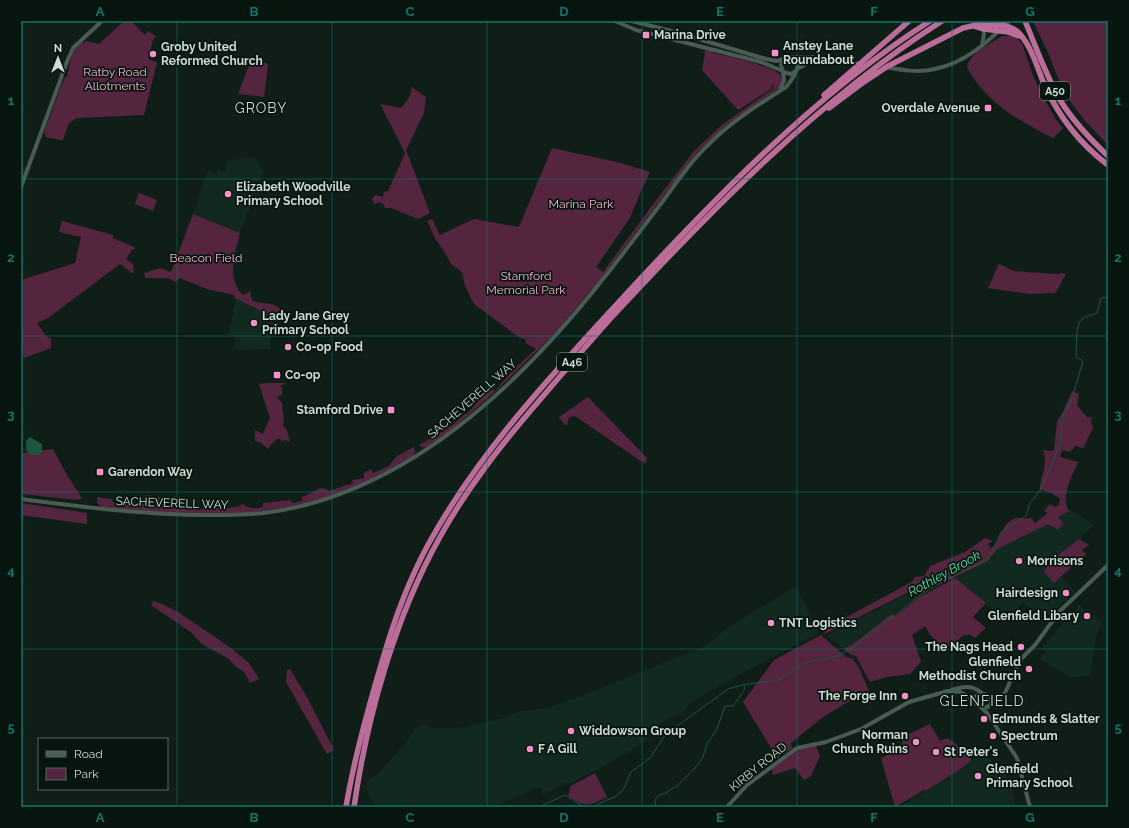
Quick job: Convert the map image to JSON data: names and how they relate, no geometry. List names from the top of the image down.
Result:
{
  "streets": {
    "highway": ["A50", "A46"],
    "street": ["SACHEVERELL WAY", "KIRBY ROAD"]
  },
  "districts": ["GROBY", "GLENFIELD"],
  "water": ["Rothley Brook"],
  "parks": [
    "Ratby Road Allotments",
    "Marina Park",
    "Beacon Field",
    "Stamford Memorial Park"
  ],
  "places": {
    "transit": [
      "Marina Drive",
      "Anstey Lane Roundabout",
      "Overdale Avenue",
      "Co-op",
      "Stamford Drive",
      "Garendon Way"
    ],
    "other": [
      "Groby United Reformed Church",
      "Elizabeth Woodville Primary School",
      "Lady Jane Grey Primary School",
      "Co-op Food",
      "Morrisons",
      "Hairdesign",
      "Glenfield Libary",
      "TNT Logistics",
      "The Nags Head",
      "Glenfield Methodist Church",
      "The Forge Inn",
      "Edmunds & Slatter",
      "Widdowson Group",
      "Spectrum",
      "Norman Church Ruins",
      "F A Gill",
      "St Peter's",
      "Glenfield Primary School"
    ]
  },
  "legend": ["Road", "Park"],
  "north": "top",
  "grid": {
    "columns": [
      "A",
      "B",
      "C",
      "D",
      "E",
      "F",
      "G"
    ],
    "rows": [
      "1",
      "2",
      "3",
      "4",
      "5"
    ]
  }
}
